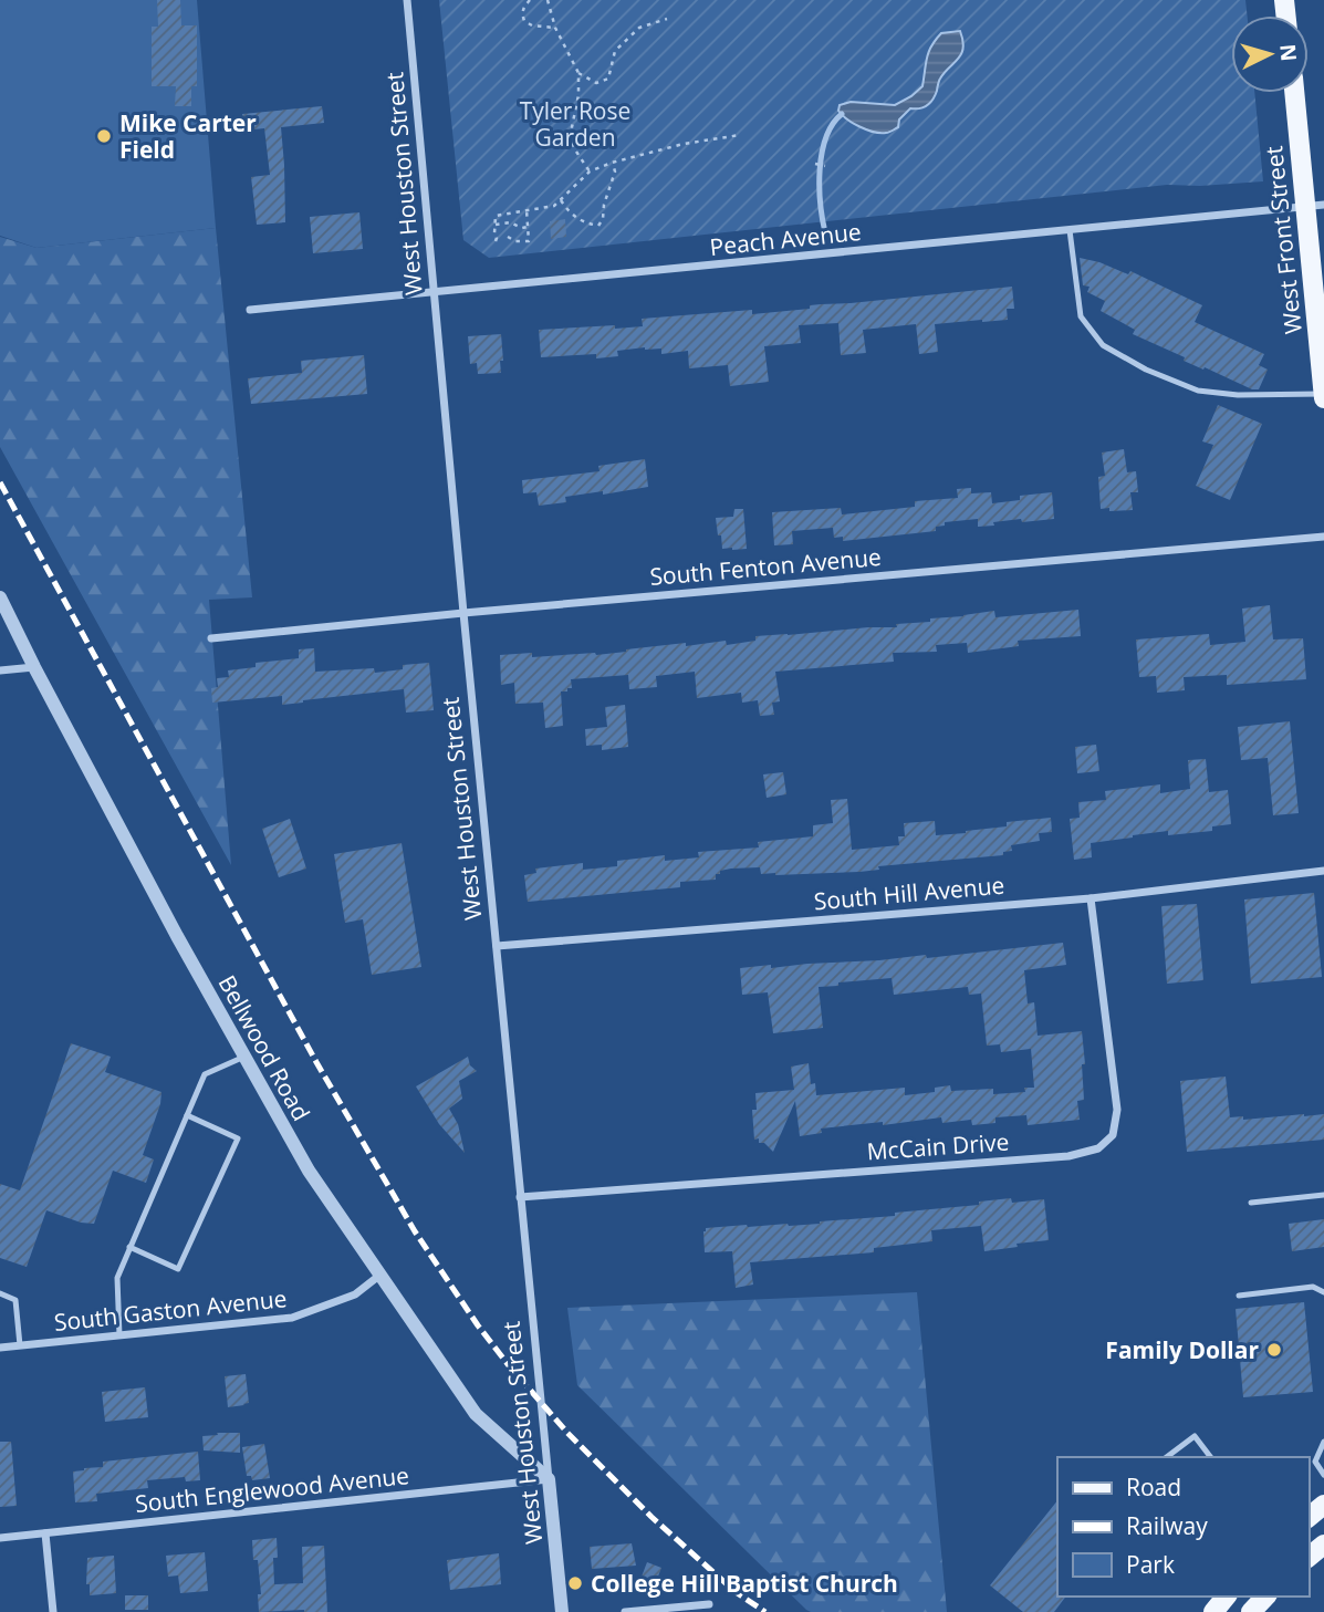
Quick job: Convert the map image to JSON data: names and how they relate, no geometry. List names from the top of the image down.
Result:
{
  "streets": {
    "main road": ["West Front Street"],
    "street": [
      "West Houston Street",
      "Peach Avenue",
      "South Fenton Avenue",
      "South Hill Avenue",
      "Bellwood Road",
      "McCain Drive",
      "South Gaston Avenue",
      "South Englewood Avenue"
    ]
  },
  "crossings": [
    ["West Houston Street", "Peach Avenue"],
    ["West Houston Street", "South Fenton Avenue"],
    ["West Houston Street", "South Hill Avenue"],
    ["West Houston Street", "Bellwood Road"],
    ["West Houston Street", "McCain Drive"],
    ["West Houston Street", "South Englewood Avenue"],
    ["Peach Avenue", "West Front Street"],
    ["South Hill Avenue", "McCain Drive"],
    ["Bellwood Road", "South Gaston Avenue"],
    ["Bellwood Road", "South Englewood Avenue"]
  ],
  "parks": ["Tyler Rose Garden"],
  "places": ["Mike Carter Field", "Family Dollar", "College Hill Baptist Church"],
  "legend": ["Road", "Railway", "Park"],
  "north": "right"
}
